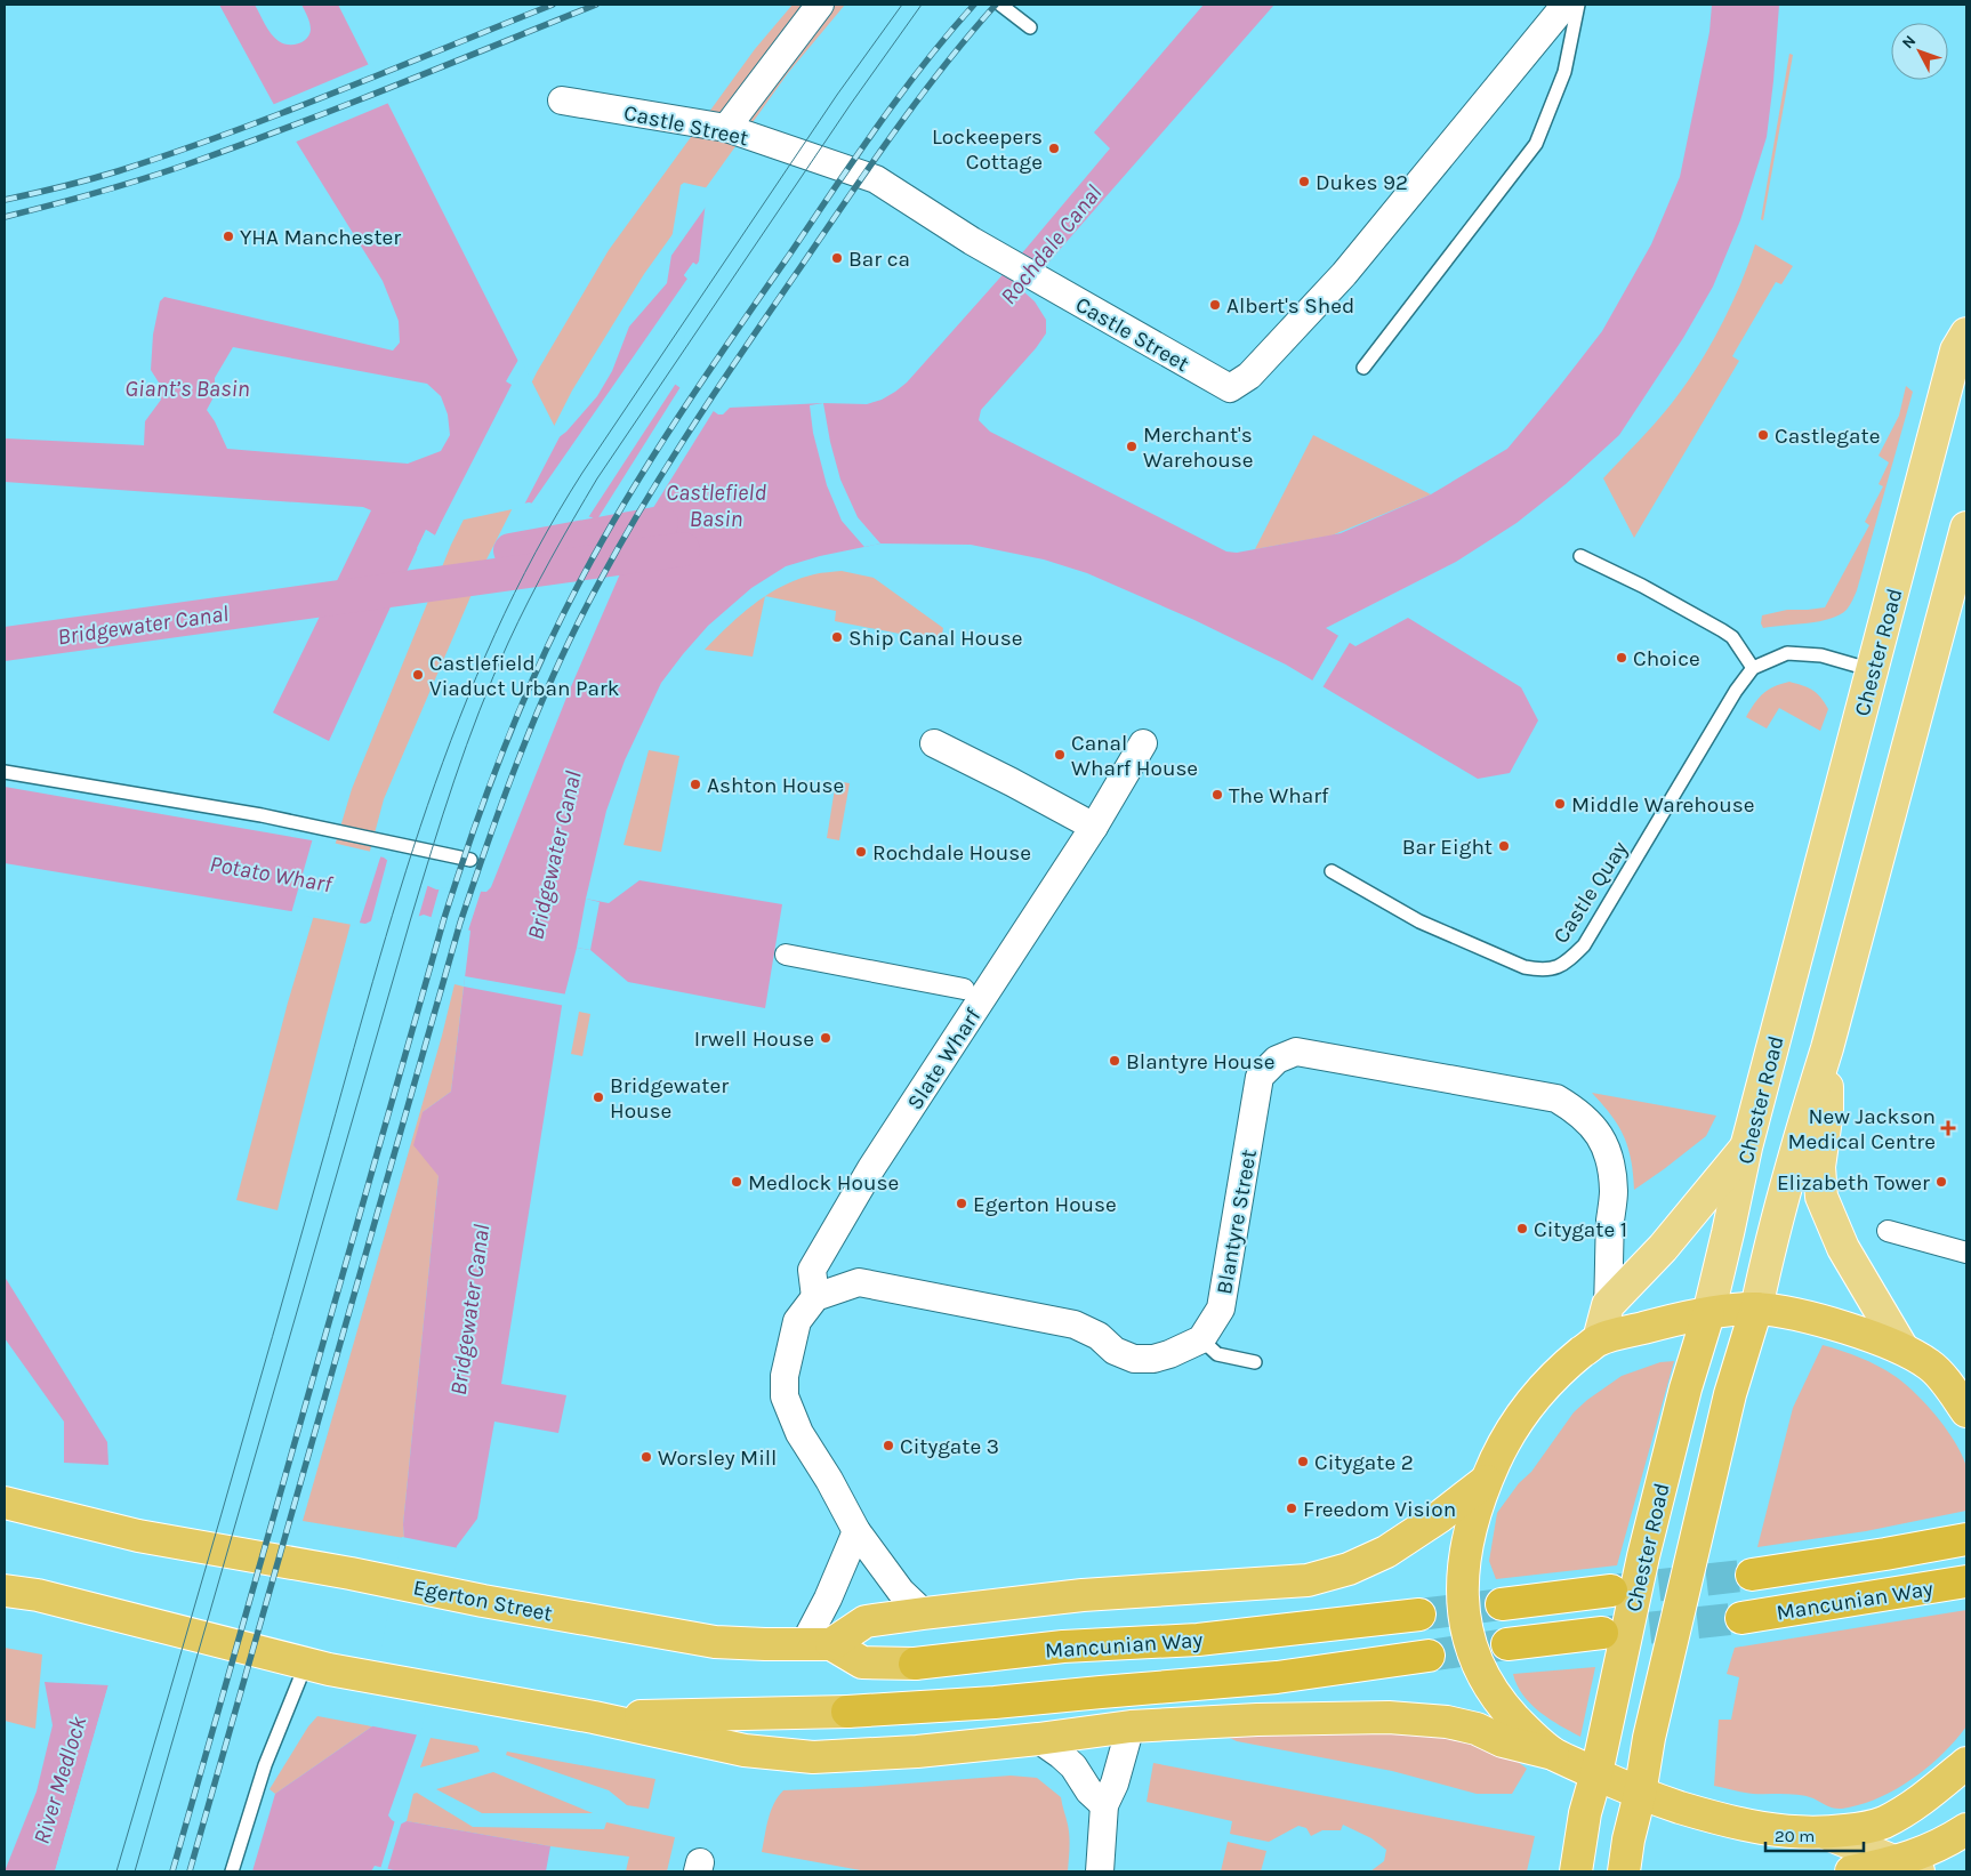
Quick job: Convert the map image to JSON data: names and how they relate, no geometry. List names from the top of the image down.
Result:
{
  "streets": {
    "highway": ["Chester Road", "Egerton Street", "Mancunian Way"],
    "street": ["Castle Street", "Slate Wharf", "Blantyre Street"],
    "lane": ["Castle Quay"]
  },
  "crossings": [
    ["Chester Road", "Castle Quay"],
    ["Egerton Street", "Mancunian Way"]
  ],
  "water": [
    "Rochdale Canal",
    "Giant’s Basin",
    "Castlefield Basin",
    "Bridgewater Canal",
    "Potato Wharf",
    "River Medlock"
  ],
  "places": {
    "other": [
      "Lockeepers Cottage",
      "Dukes 92",
      "YHA Manchester",
      "Bar ca",
      "Albert's Shed",
      "Castlegate",
      "Merchant's Warehouse",
      "Ship Canal House",
      "Choice",
      "Castlefield Viaduct Urban Park",
      "Canal Wharf House",
      "Ashton House",
      "The Wharf",
      "Middle Warehouse",
      "Bar Eight",
      "Rochdale House",
      "Irwell House",
      "Blantyre House",
      "Bridgewater House",
      "Medlock House",
      "Elizabeth Tower",
      "Egerton House",
      "Citygate 1",
      "Citygate 3",
      "Worsley Mill",
      "Citygate 2",
      "Freedom Vision"
    ],
    "health": ["New Jackson Medical Centre"]
  },
  "scale_bar": "20 m",
  "north": "top left"
}
